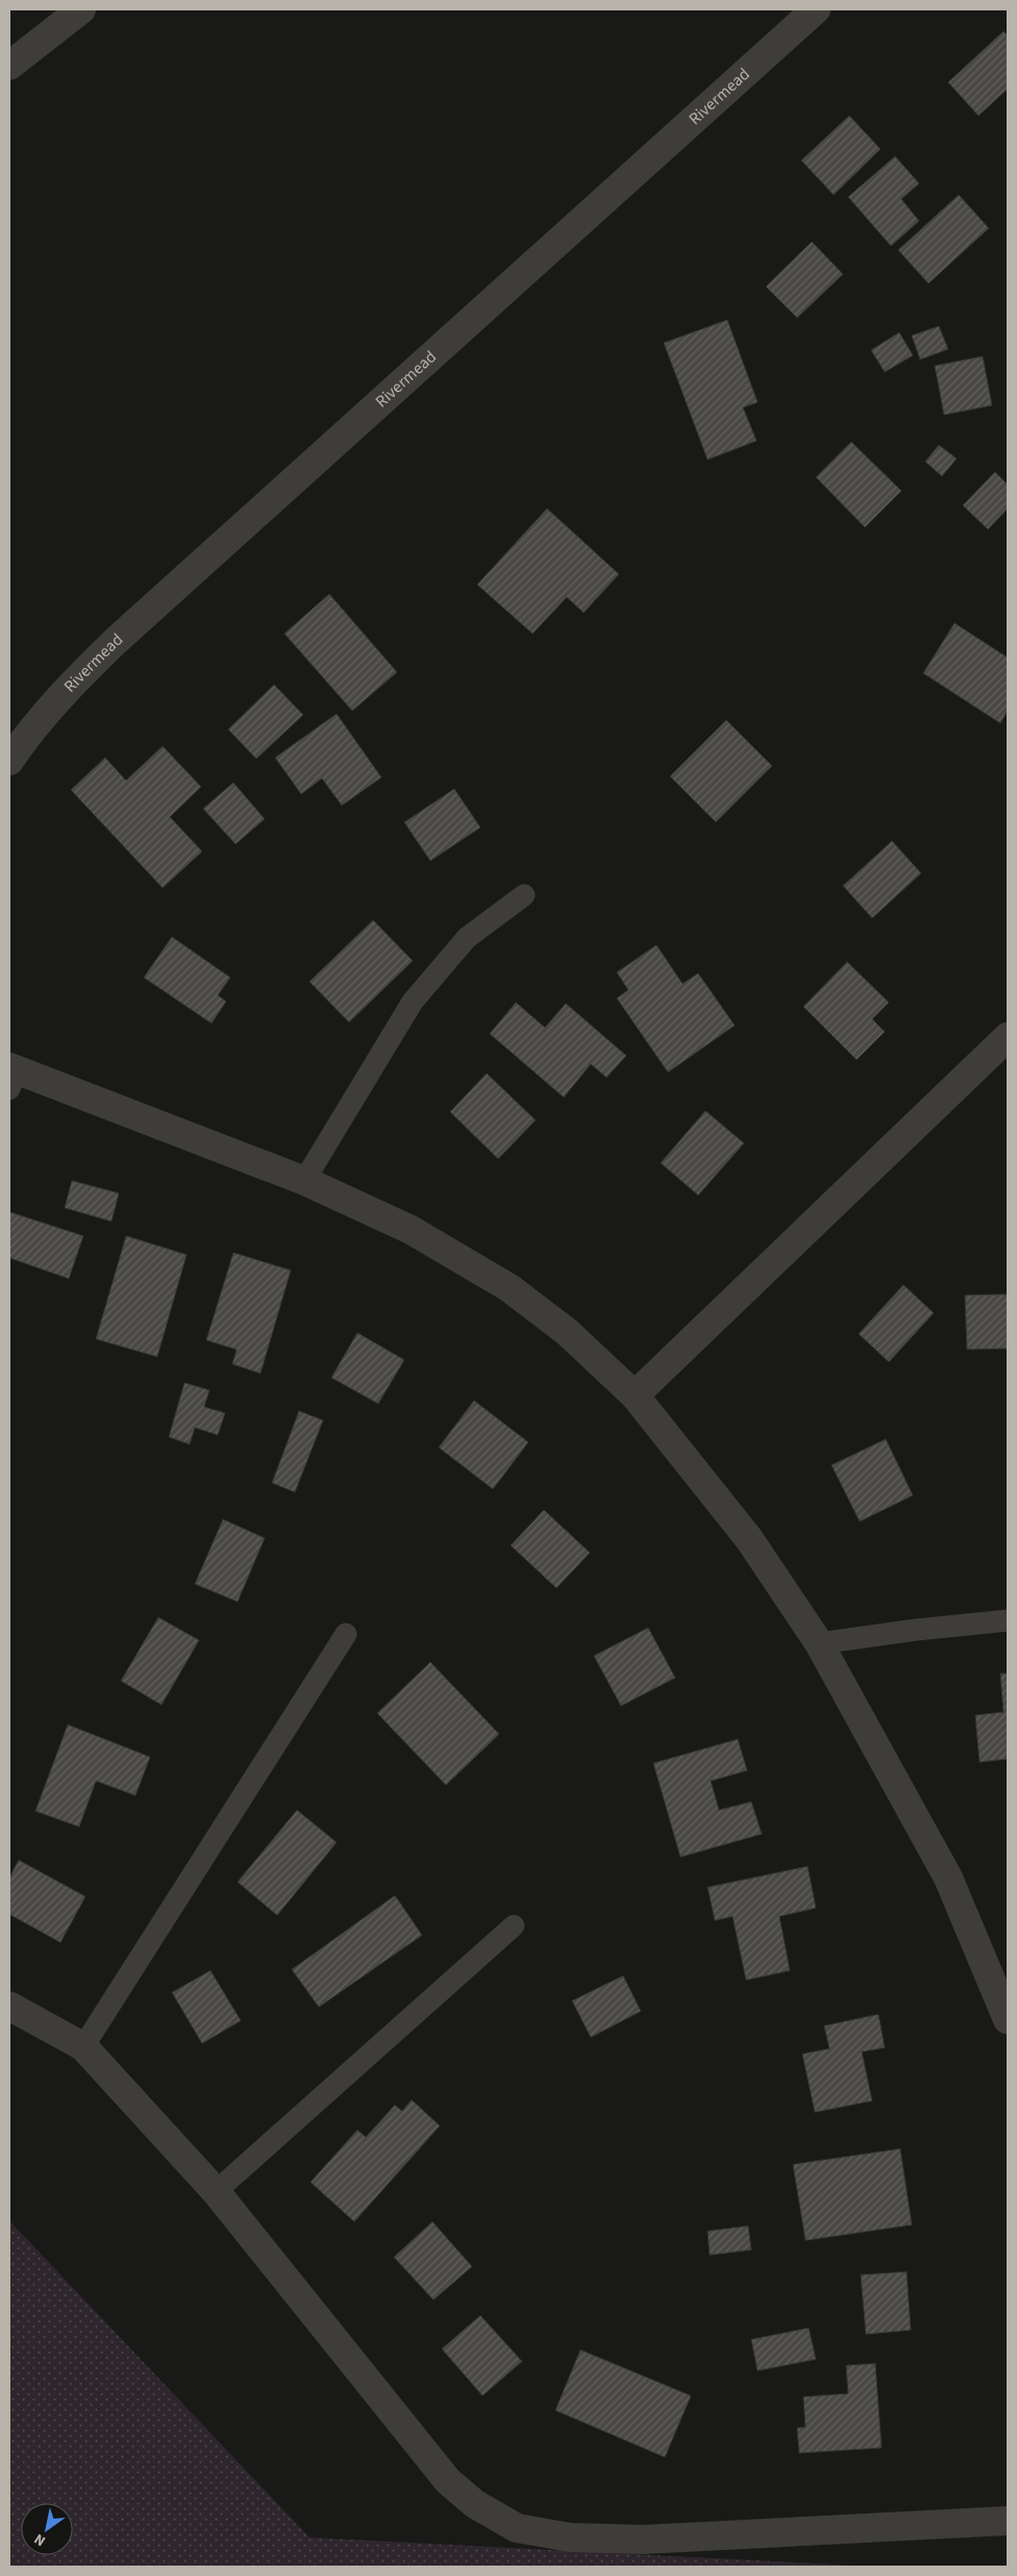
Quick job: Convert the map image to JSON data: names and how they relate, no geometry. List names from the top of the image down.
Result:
{
  "streets": {
    "street": ["Rivermead"]
  },
  "north": "bottom left"
}
